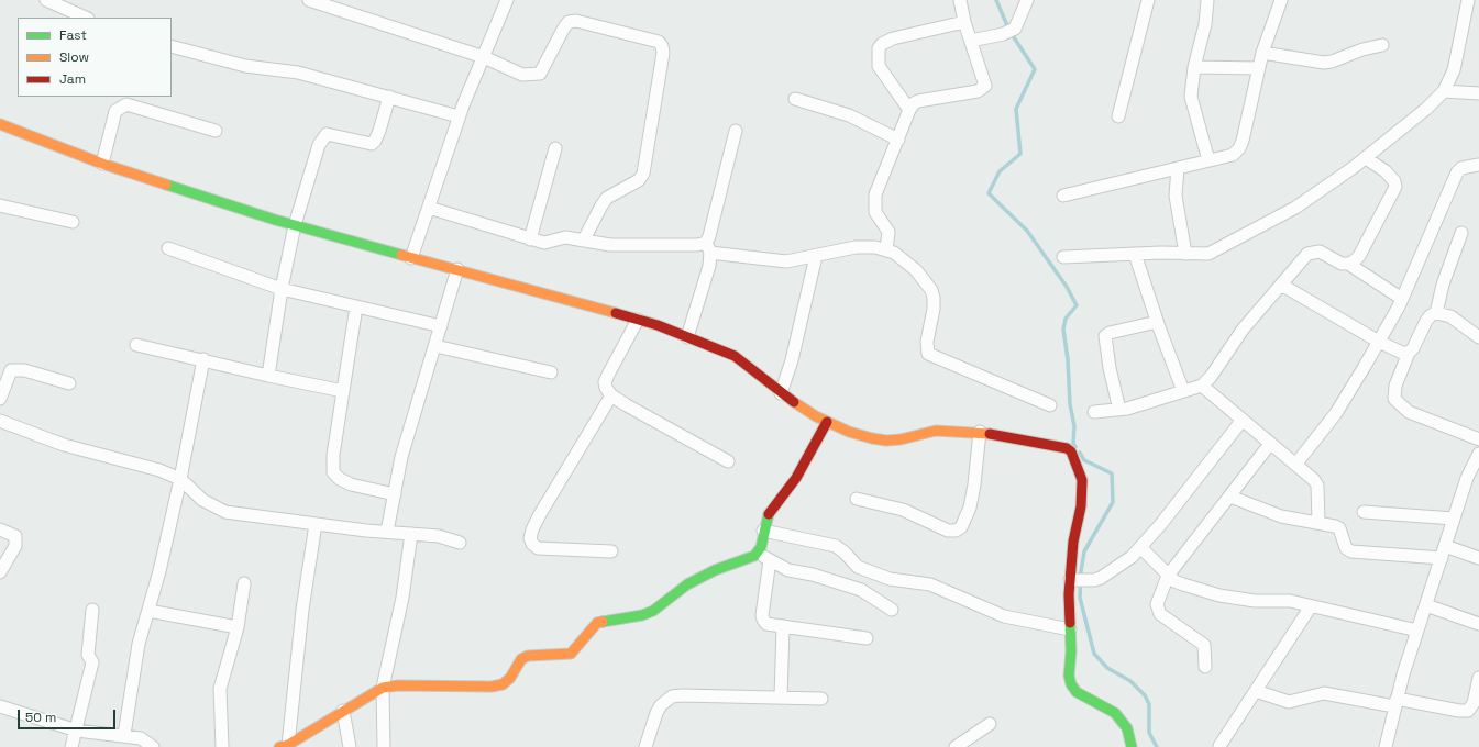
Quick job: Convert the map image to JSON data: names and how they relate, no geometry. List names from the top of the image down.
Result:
{
  "legend": ["Fast", "Slow", "Jam"],
  "scale_bar": "50 m"
}
